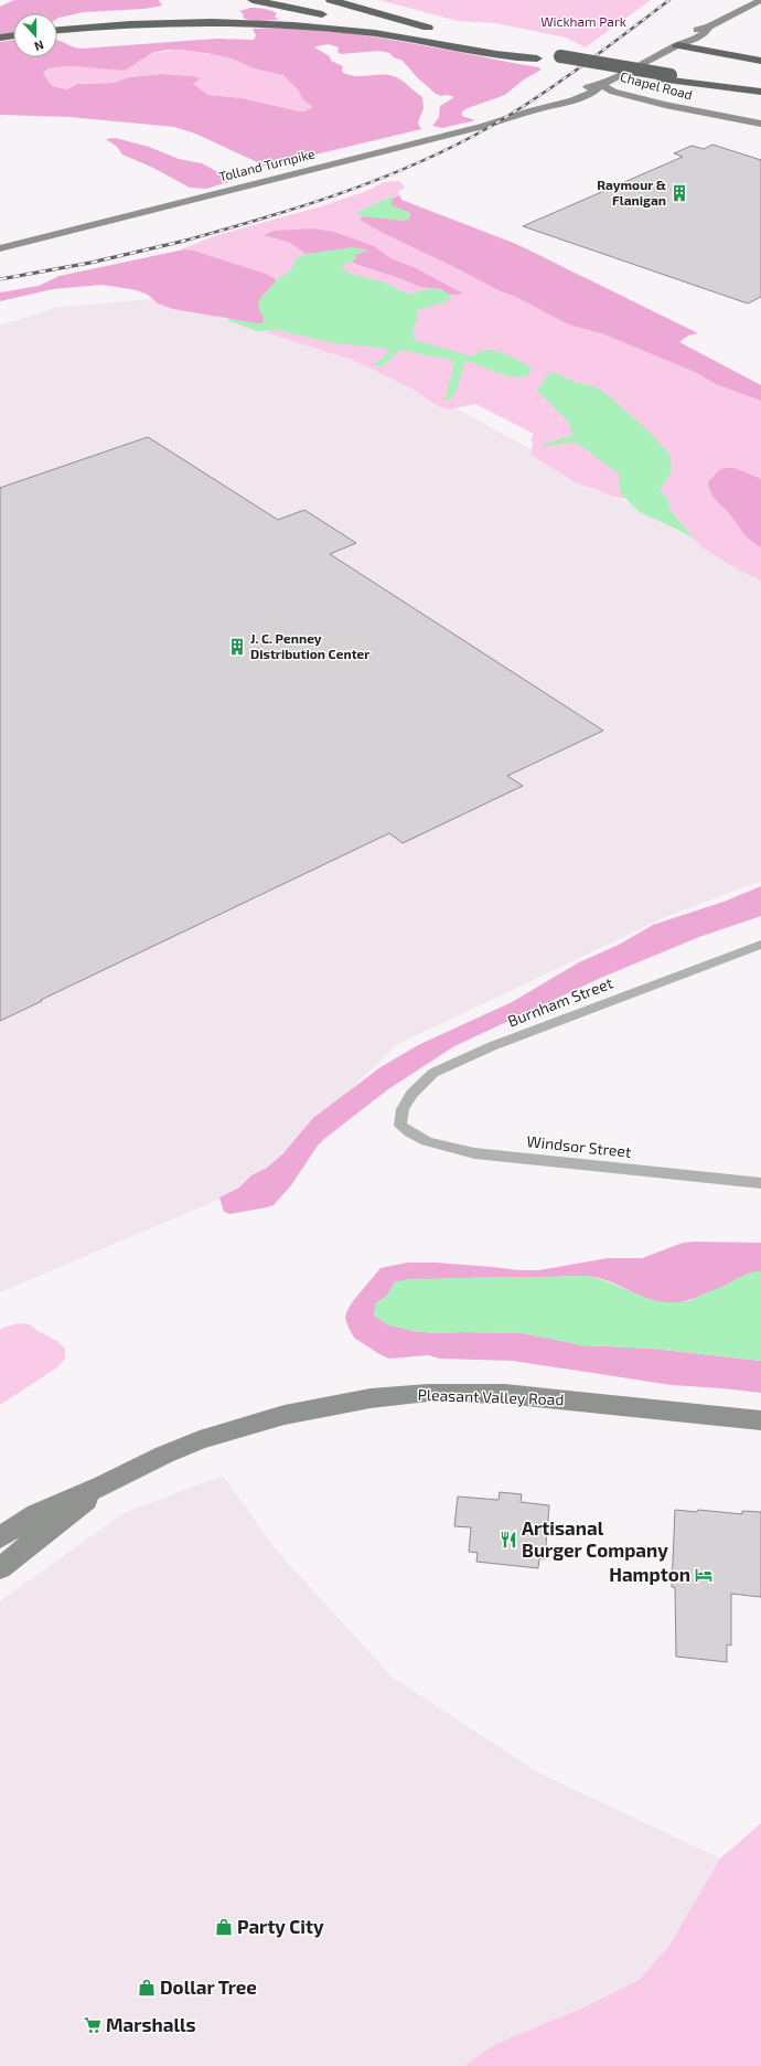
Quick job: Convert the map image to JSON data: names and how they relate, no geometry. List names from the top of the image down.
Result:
{
  "streets": {
    "main road": ["Chapel Road", "Tolland Turnpike", "Pleasant Valley Road"],
    "street": ["Burnham Street", "Windsor Street"]
  },
  "crossings": [
    ["Chapel Road", "Tolland Turnpike"],
    ["Burnham Street", "Windsor Street"]
  ],
  "parks": ["Wickham Park"],
  "places": {
    "building": ["Raymour & Flanigan", "J. C. Penney Distribution Center"],
    "restaurant": ["Artisanal Burger Company"],
    "hotel": ["Hampton"],
    "shop": ["Party City", "Dollar Tree"],
    "supermarket": ["Marshalls"]
  },
  "north": "bottom"
}
